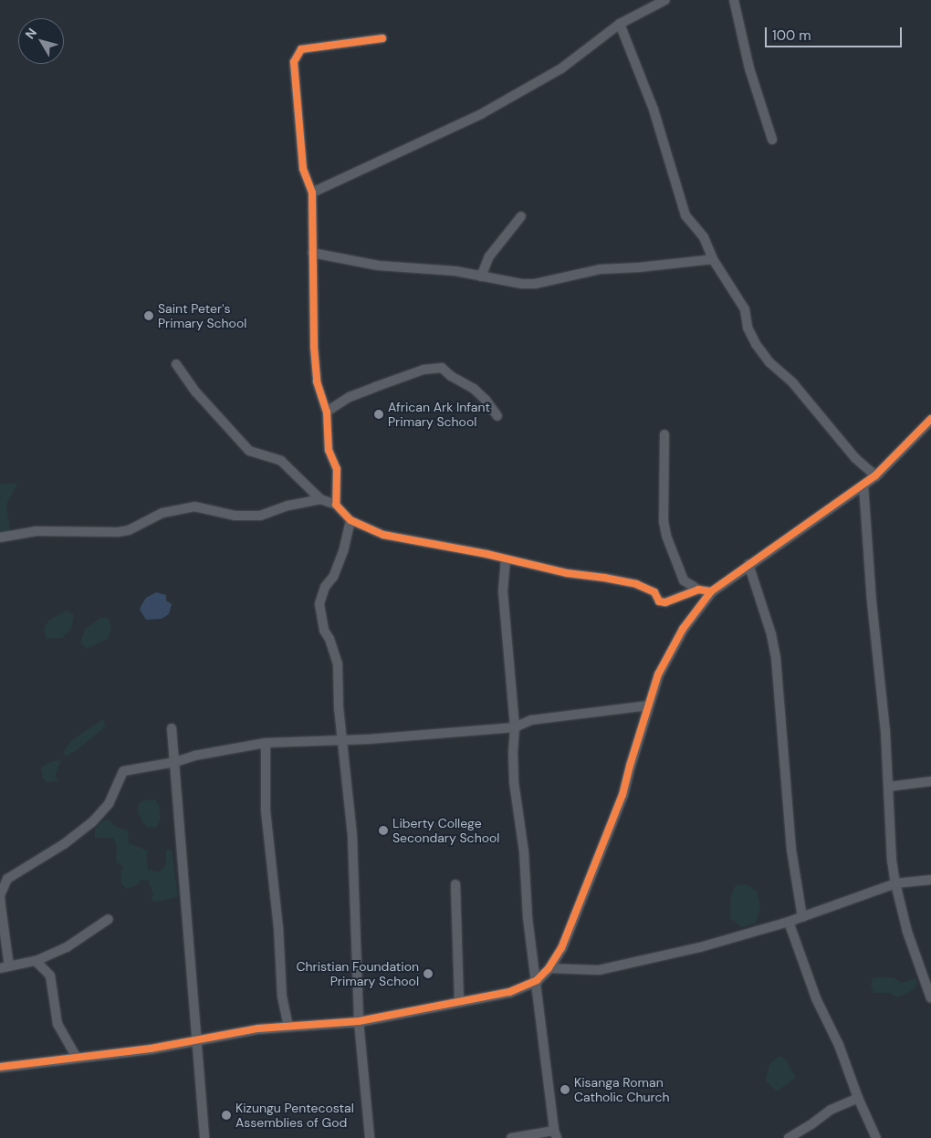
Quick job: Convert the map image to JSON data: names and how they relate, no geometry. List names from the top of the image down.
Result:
{
  "places": [
    "Saint Peter's Primary School",
    "African Ark Infant Primary School",
    "Liberty College Secondary School",
    "Christian Foundation Primary School",
    "Kisanga Roman Catholic Church",
    "Kizungu Pentecostal Assemblies of God"
  ],
  "scale_bar": "100 m",
  "north": "top left"
}
